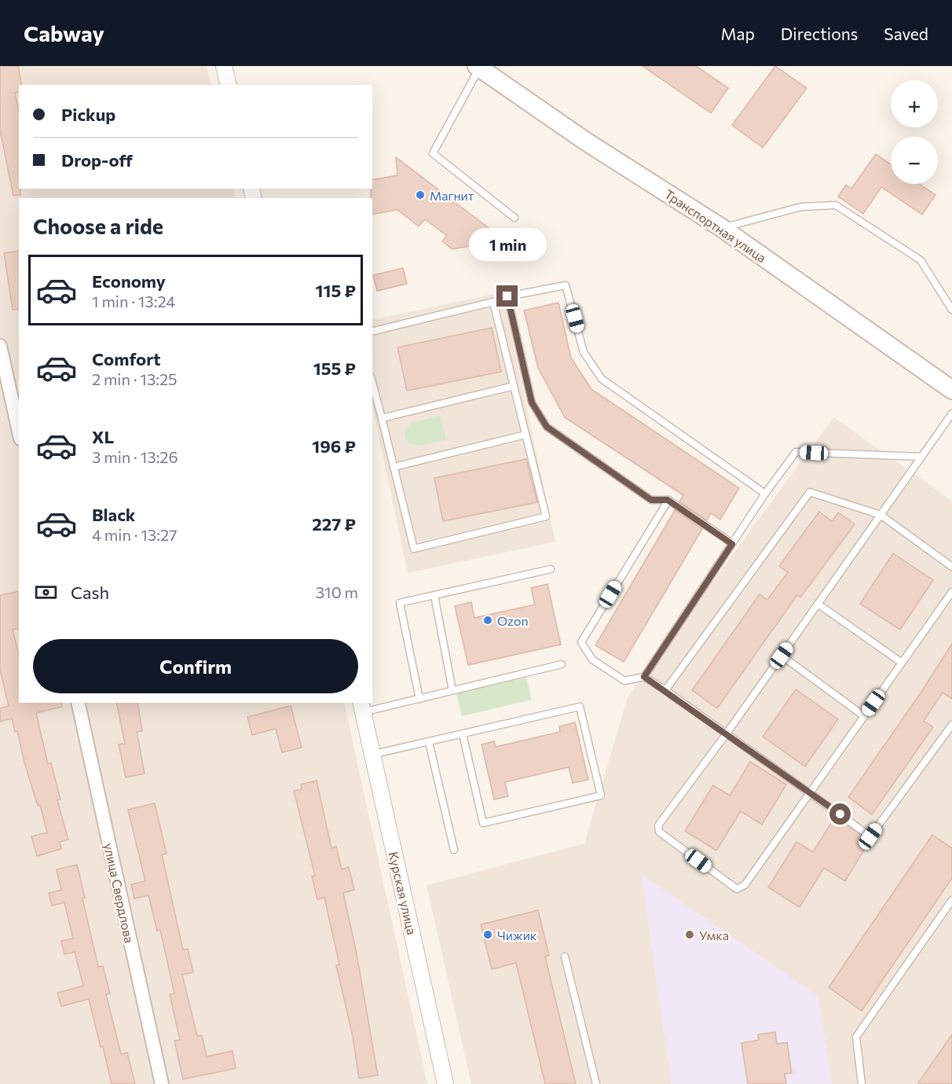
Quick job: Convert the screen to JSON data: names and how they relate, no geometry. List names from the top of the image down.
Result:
{
  "streets": {
    "main road": ["Транспортная улица"],
    "street": ["улица Свердлова", "Курская улица"]
  },
  "places": [
    "Магнит",
    "Ozon",
    "Чижик",
    "Умка"
  ],
  "page": {
    "header": "Cabway",
    "nav": ["Map", "Directions", "Saved"],
    "map_buttons": ["+", "−"],
    "banner": ["Pickup", "Drop-off"],
    "heading": "Choose a ride",
    "bubble": "1 min",
    "list": [
      {
        "name": "Economy",
        "note": "1 min · 13:24",
        "value": "115 ₽"
      },
      {
        "name": "Comfort",
        "note": "2 min · 13:25",
        "value": "155 ₽"
      },
      {
        "name": "XL",
        "note": "3 min · 13:26",
        "value": "196 ₽"
      },
      {
        "name": "Black",
        "note": "4 min · 13:27",
        "value": "227 ₽"
      }
    ],
    "pay": ["Cash", "310 m"],
    "buttons": "Confirm"
  }
}
